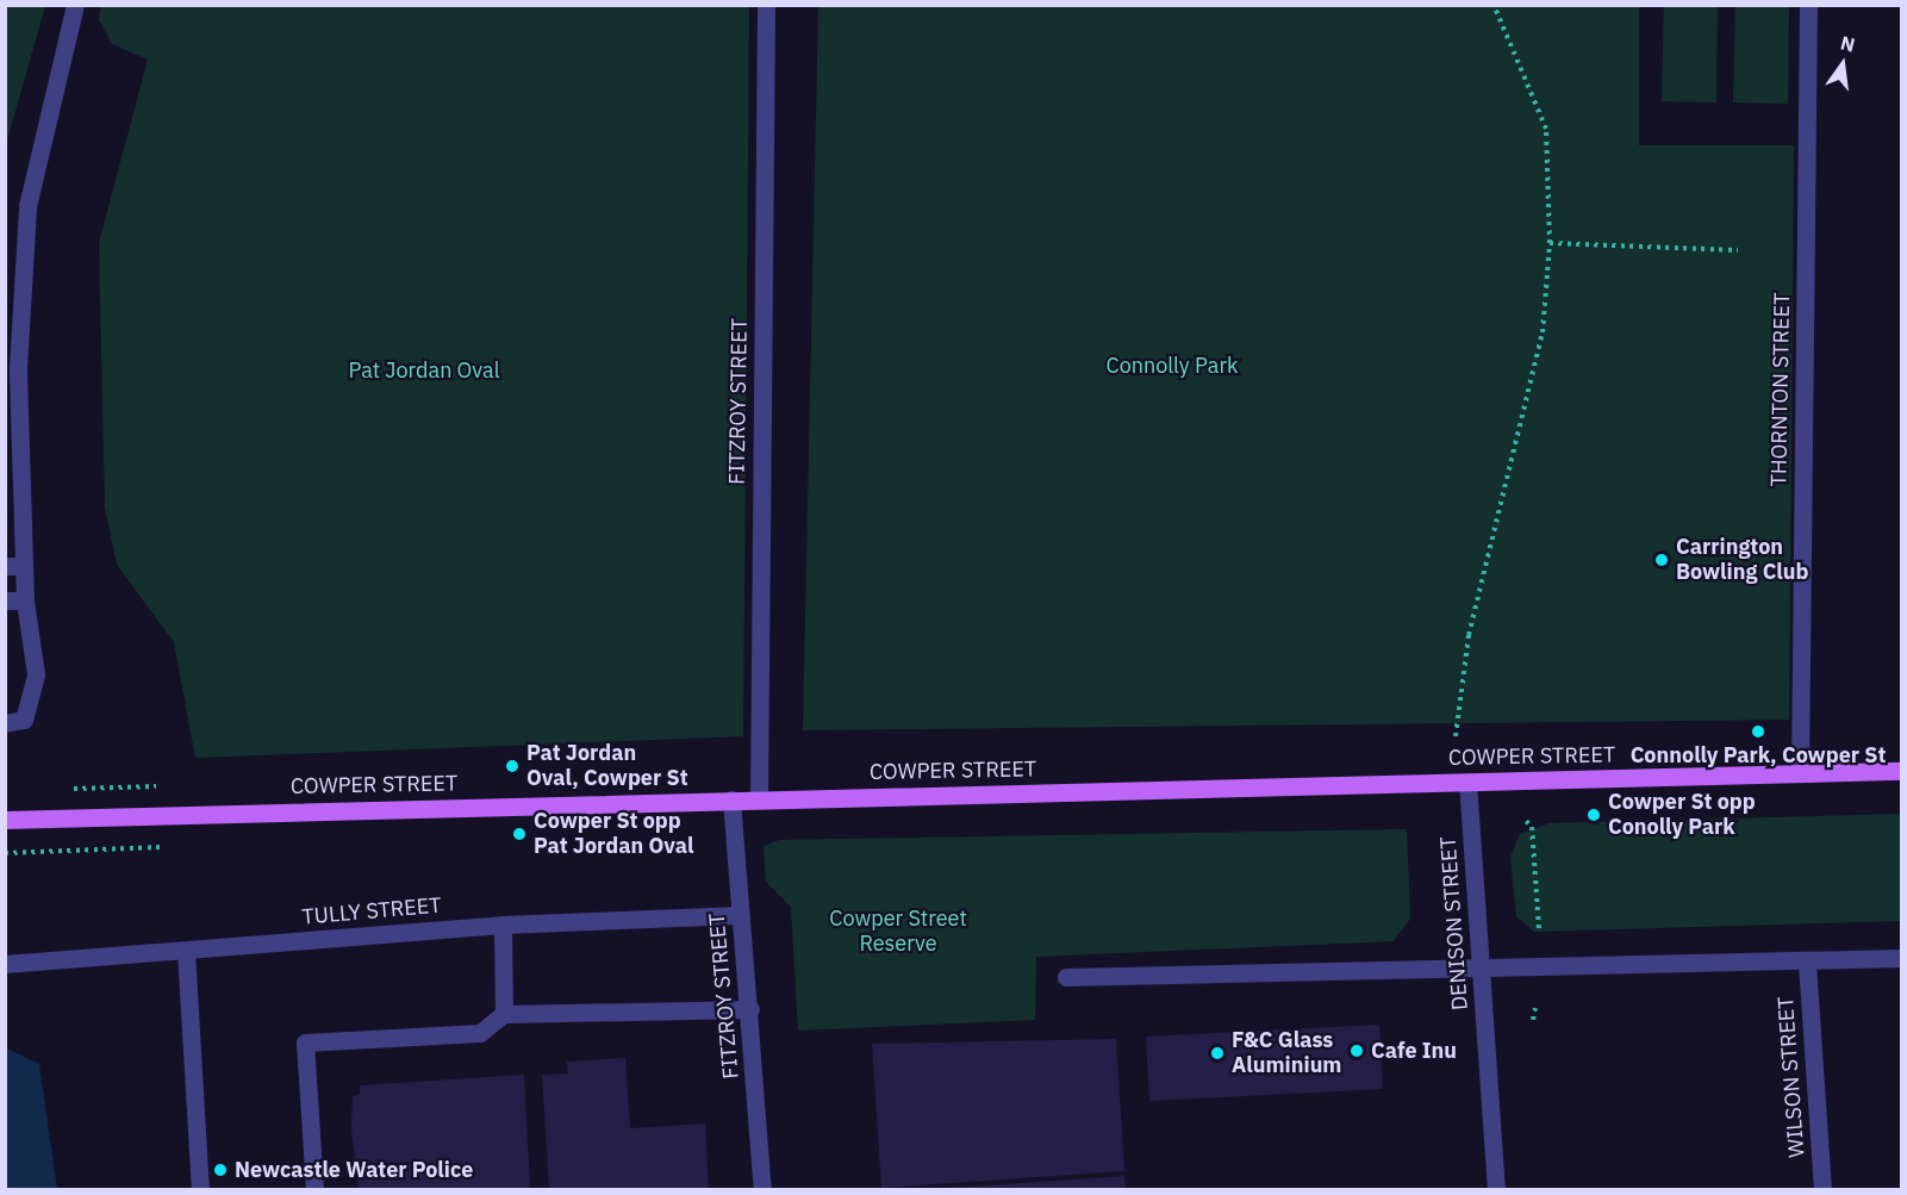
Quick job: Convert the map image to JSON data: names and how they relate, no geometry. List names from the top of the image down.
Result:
{
  "streets": {
    "main road": ["COWPER STREET"],
    "street": [
      "THORNTON STREET",
      "FITZROY STREET",
      "TULLY STREET",
      "DENISON STREET",
      "WILSON STREET"
    ]
  },
  "crossings": [
    ["THORNTON STREET", "COWPER STREET"],
    ["FITZROY STREET", "COWPER STREET"],
    ["FITZROY STREET", "TULLY STREET"],
    ["COWPER STREET", "DENISON STREET"]
  ],
  "parks": ["Connolly Park", "Pat Jordan Oval", "Cowper Street Reserve"],
  "places": [
    "Carrington Bowling Club",
    "Connolly Park, Cowper St",
    "Pat Jordan Oval, Cowper St",
    "Cowper St opp Conolly Park",
    "Cowper St opp Pat Jordan Oval",
    "Cafe Inu",
    "F&C Glass Aluminium",
    "Newcastle Water Police"
  ],
  "north": "top"
}
